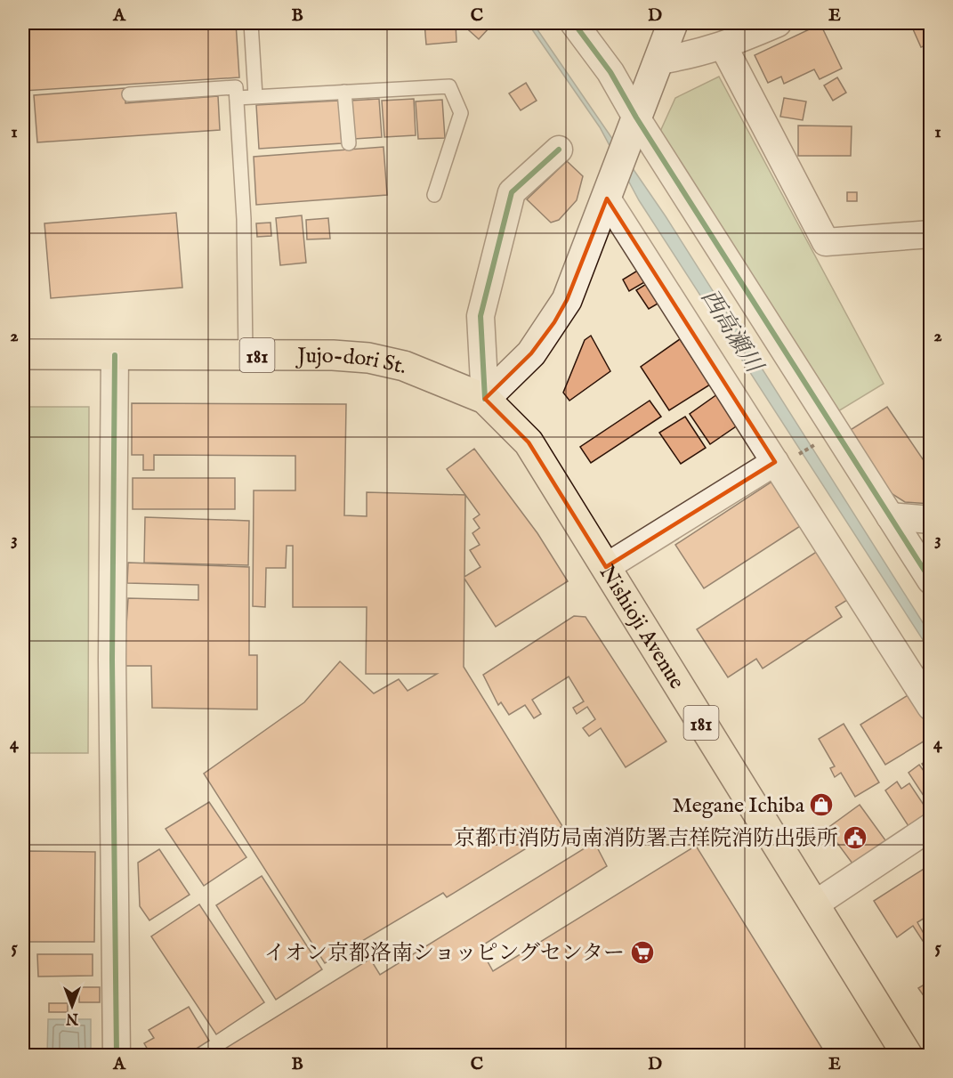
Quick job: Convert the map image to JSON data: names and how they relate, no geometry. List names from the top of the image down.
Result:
{
  "streets": {
    "main road": ["181", "Jujo-dori St.", "Nishioji Avenue"]
  },
  "crossings": [
    ["Jujo-dori St.", "Nishioji Avenue"]
  ],
  "water": ["西高瀬川"],
  "places": {
    "shop": ["Megane Ichiba"],
    "public building": ["京都市消防局南消防署吉祥院消防出張所"],
    "supermarket": ["イオン京都洛南ショッピングセンター"]
  },
  "north": "bottom",
  "grid": {
    "columns": [
      "A",
      "B",
      "C",
      "D",
      "E"
    ],
    "rows": [
      "1",
      "2",
      "3",
      "4",
      "5"
    ]
  }
}
